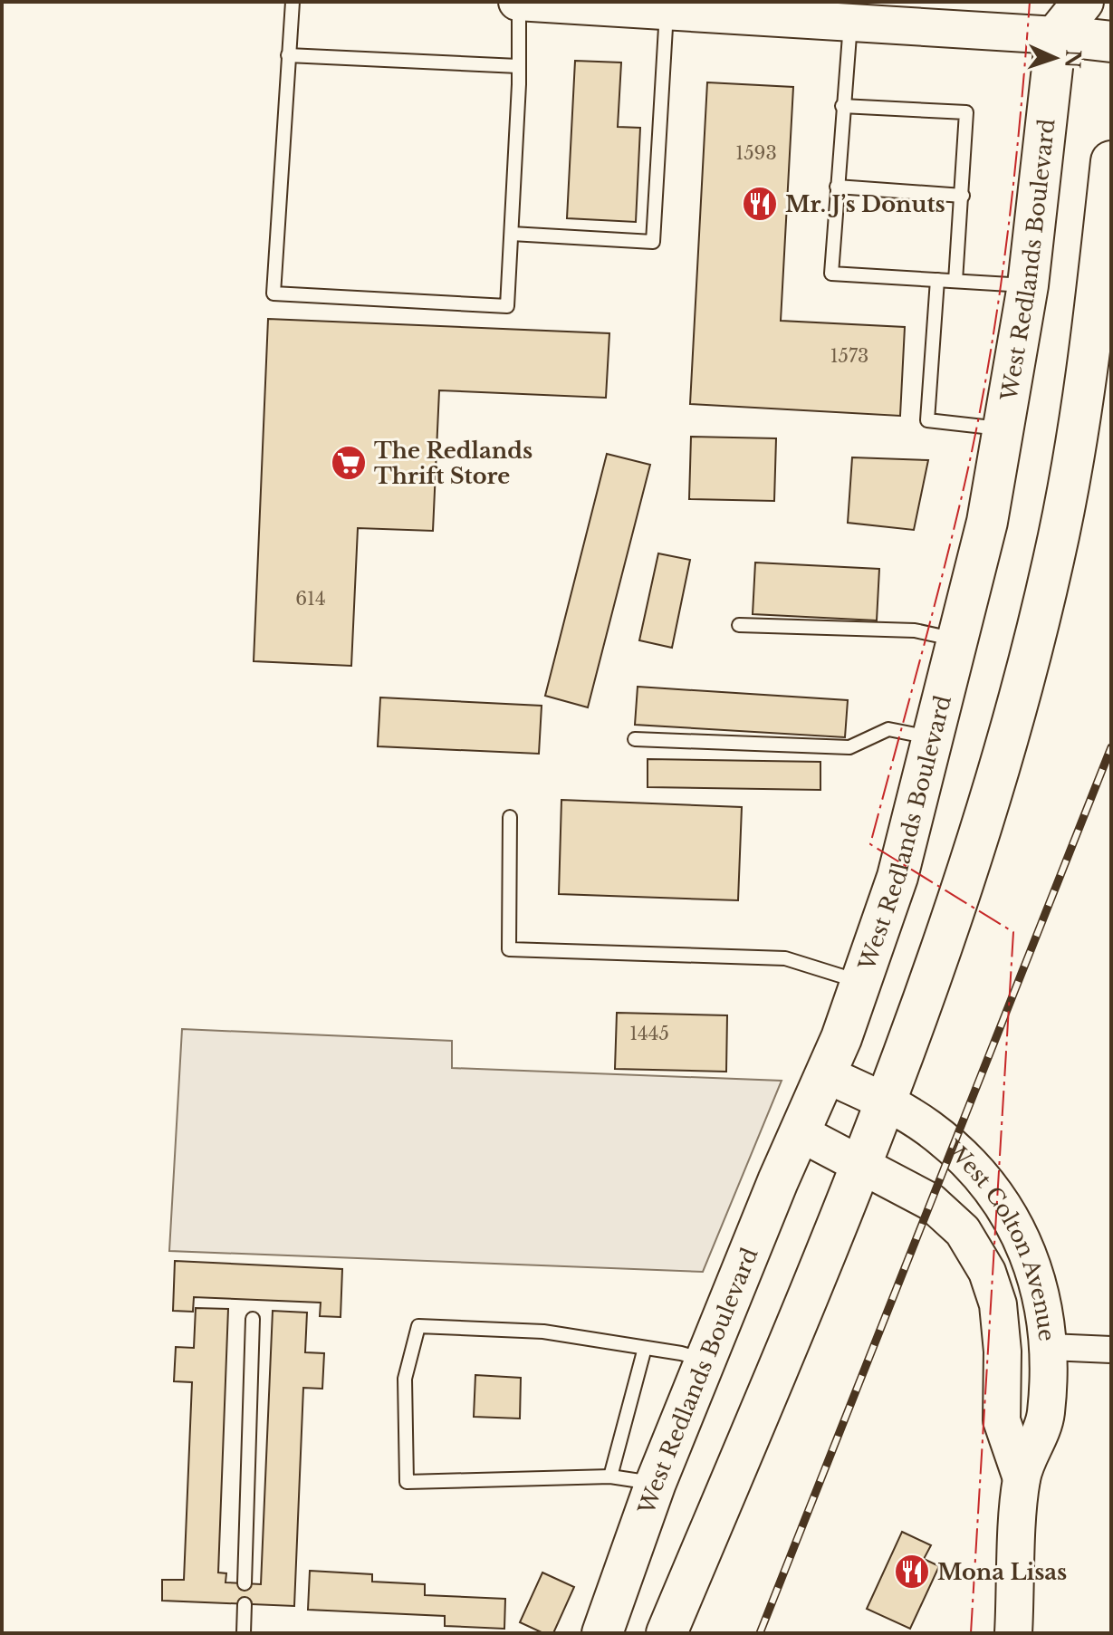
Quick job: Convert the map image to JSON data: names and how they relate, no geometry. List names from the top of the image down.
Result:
{
  "streets": {
    "main road": ["West Redlands Boulevard", "West Colton Avenue"]
  },
  "crossings": [
    ["West Redlands Boulevard", "West Colton Avenue"]
  ],
  "places": {
    "restaurant": ["Mr. J’s Donuts", "Mona Lisas"],
    "supermarket": ["The Redlands Thrift Store"]
  },
  "house_numbers": [
    "1593",
    "1573",
    "614",
    "1445"
  ],
  "north": "right"
}
